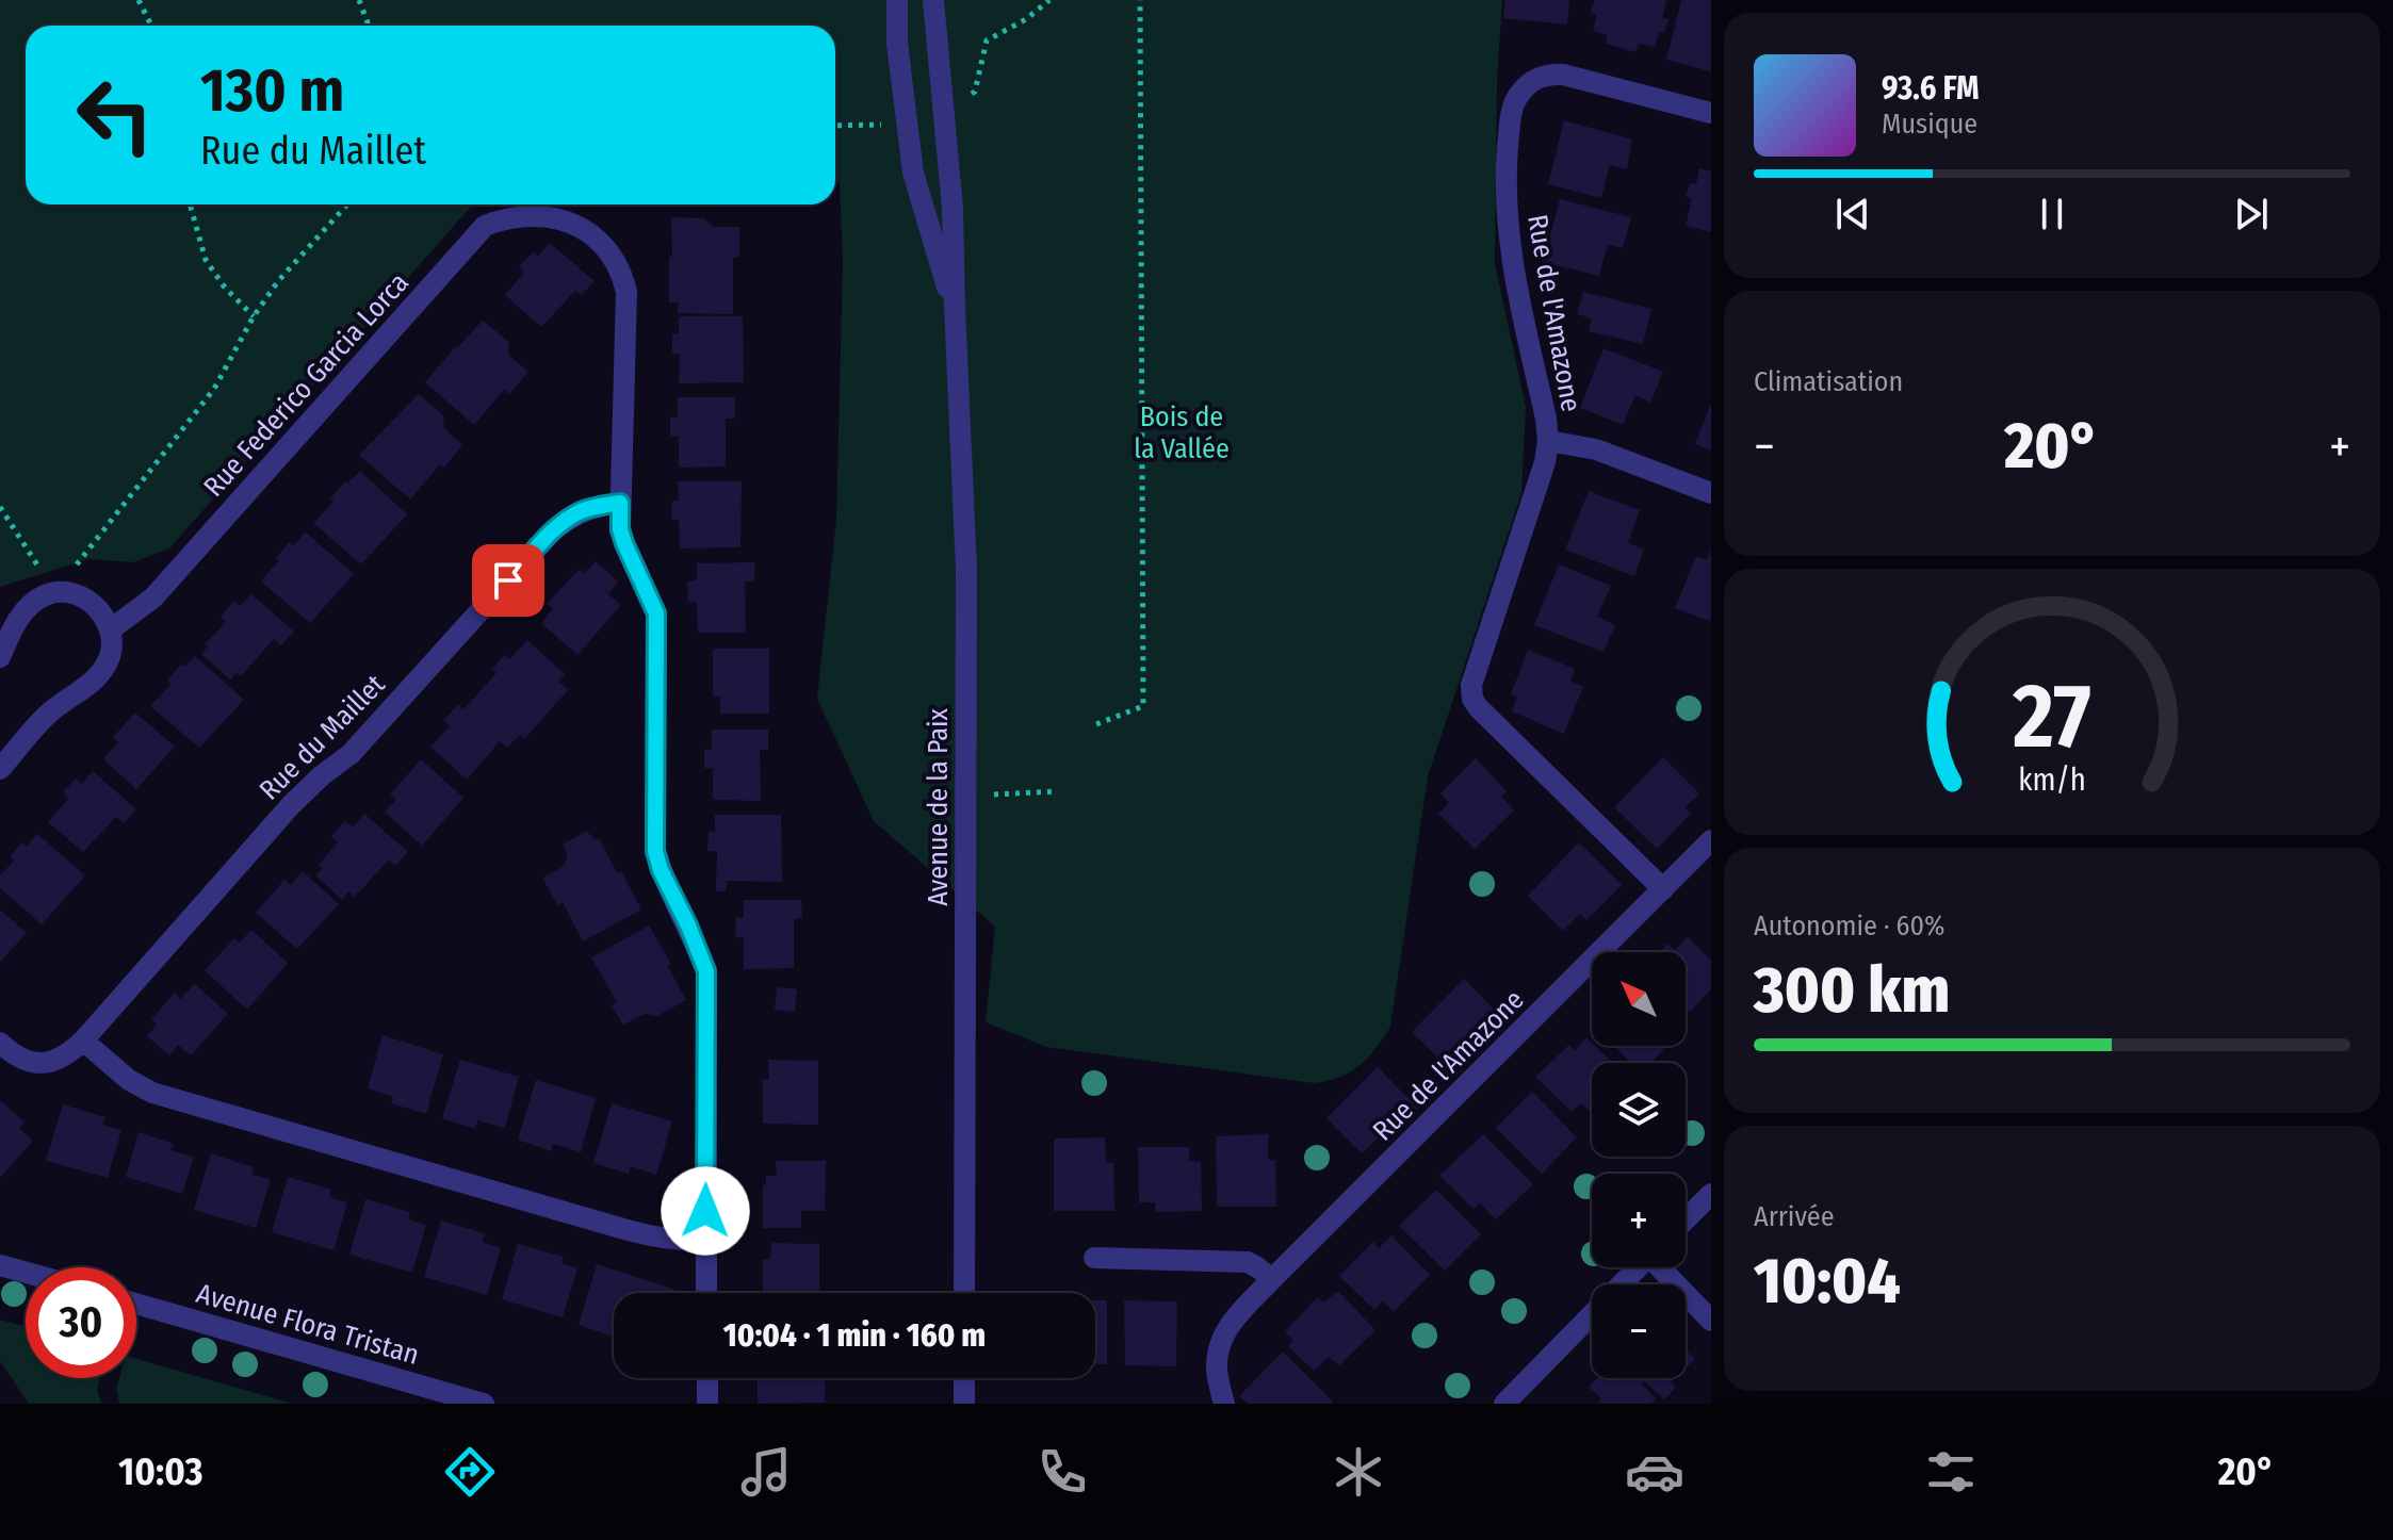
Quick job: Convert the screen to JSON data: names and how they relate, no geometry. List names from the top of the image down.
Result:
{
  "streets": {
    "street": [
      "Rue de l'Amazone",
      "Rue Federico Garcia Lorca",
      "Rue du Maillet",
      "Avenue de la Paix",
      "Avenue Flora Tristan"
    ]
  },
  "crossings": [
    ["Rue Federico Garcia Lorca", "Rue du Maillet"]
  ],
  "parks": ["Bois de la Vallée"],
  "north": "top left",
  "page": {
    "turn": ["130 m", "Rue du Maillet"],
    "song": ["93.6 FM", "Musique"],
    "tile": [
      "Climatisation",
      ["Autonomie · 60%", "300 km"],
      ["Arrivée", "10:04"]
    ],
    "heat": ["−", "20°", "+"],
    "map_buttons": ["+", "−"],
    "limit": "30",
    "trip": "10:04 · 1 min · 160 m",
    "tabs": ["10:03", "20°"],
    "gauge": ["27", "km/h"]
  }
}
